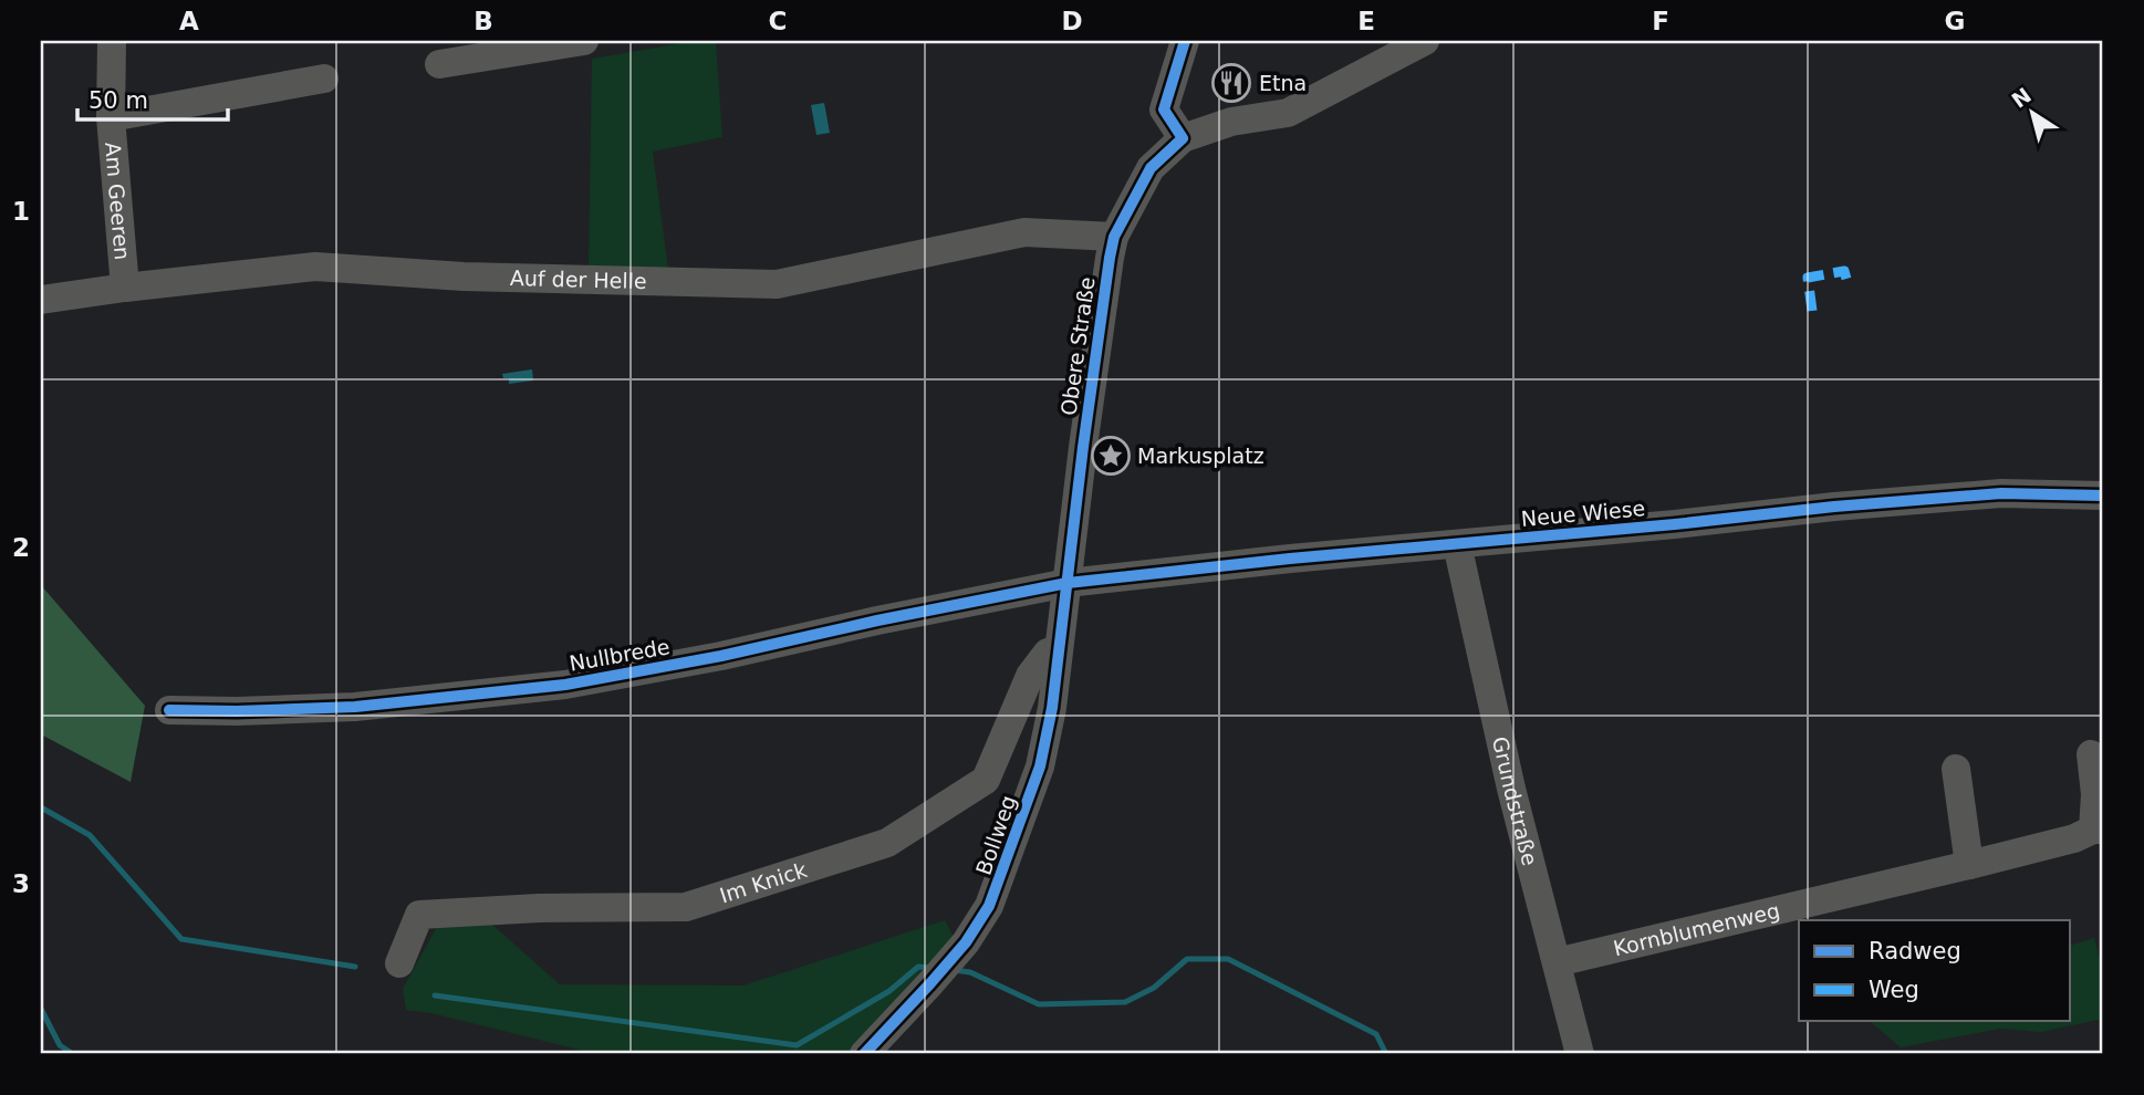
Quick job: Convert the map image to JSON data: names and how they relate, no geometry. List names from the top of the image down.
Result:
{
  "streets": {
    "street": [
      "Am Geeren",
      "Auf der Helle",
      "Obere Straße",
      "Neue Wiese",
      "Nullbrede",
      "Grundstraße",
      "Bollweg",
      "Im Knick",
      "Kornblumenweg"
    ]
  },
  "crossings": [
    ["Am Geeren", "Auf der Helle"],
    ["Auf der Helle", "Obere Straße"],
    ["Obere Straße", "Neue Wiese"],
    ["Obere Straße", "Nullbrede"],
    ["Obere Straße", "Bollweg"],
    ["Neue Wiese", "Nullbrede"],
    ["Neue Wiese", "Grundstraße"],
    ["Neue Wiese", "Bollweg"],
    ["Nullbrede", "Bollweg"],
    ["Grundstraße", "Kornblumenweg"],
    ["Bollweg", "Im Knick"]
  ],
  "places": {
    "restaurant": ["Etna"],
    "place": ["Markusplatz"]
  },
  "legend": ["Radweg", "Weg"],
  "scale_bar": "50 m",
  "north": "top left",
  "grid": {
    "columns": [
      "A",
      "B",
      "C",
      "D",
      "E",
      "F",
      "G"
    ],
    "rows": ["1", "2", "3"]
  }
}
